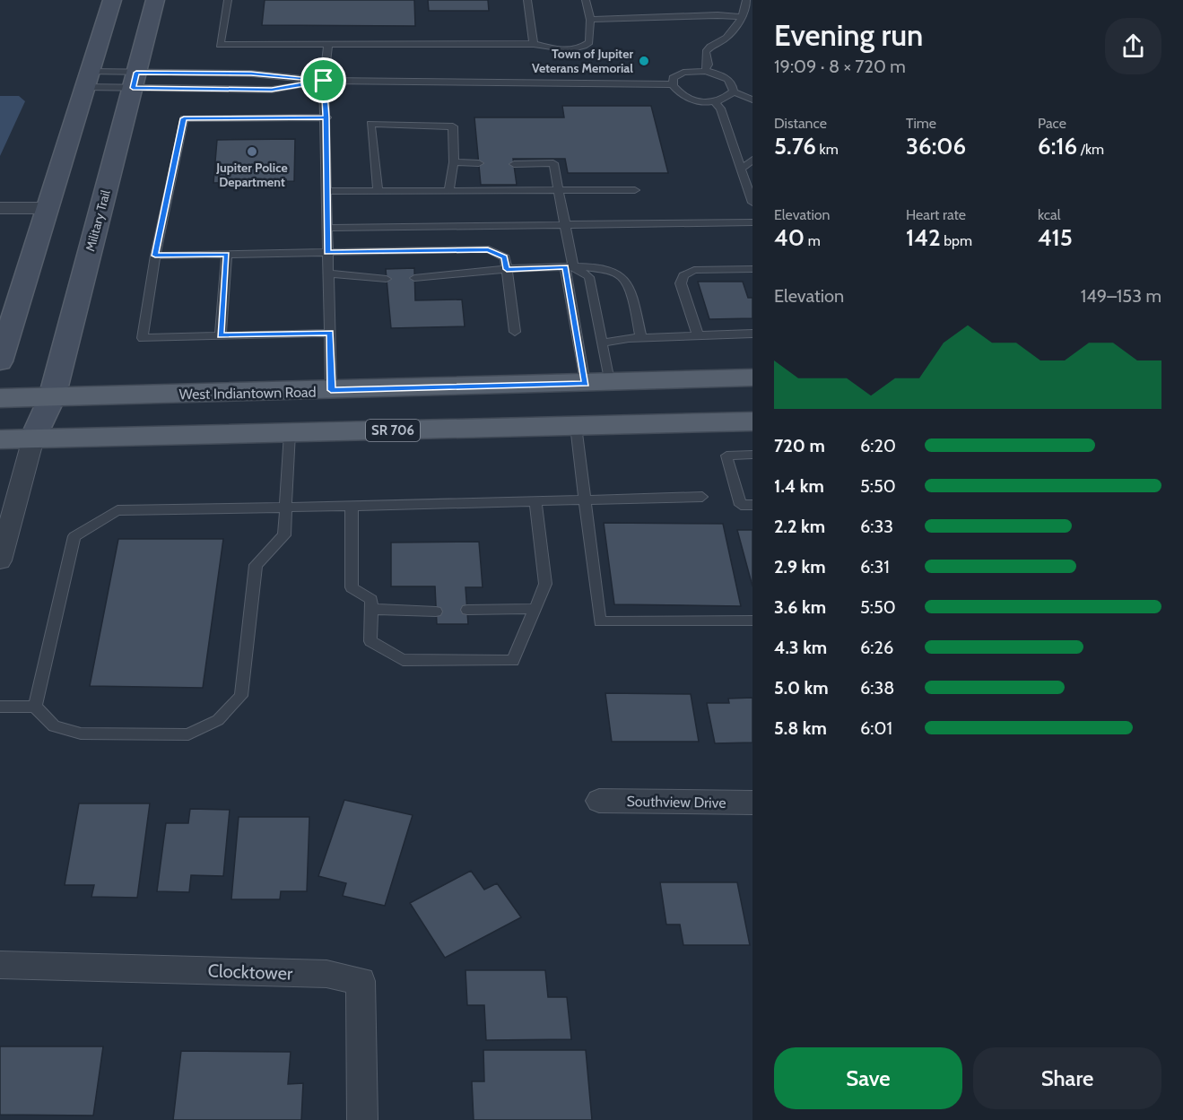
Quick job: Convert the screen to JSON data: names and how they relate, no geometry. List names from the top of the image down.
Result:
{
  "streets": {
    "main road": ["Military Trail", "West Indiantown Road", "SR 706"],
    "street": ["Southview Drive", "Clocktower"]
  },
  "crossings": [
    ["Military Trail", "West Indiantown Road"],
    ["Military Trail", "SR 706"]
  ],
  "places": ["Town of Jupiter Veterans Memorial", "Jupiter Police Department"],
  "page": {
    "heading": ["Evening run", "19:09 · 8 × 720 m"],
    "stats": [
      ["Distance", "5.76 km"],
      ["Time", "36:06"],
      ["Pace", "6:16 /km"],
      ["Elevation", "40 m"],
      ["Heart rate", "142 bpm"],
      ["kcal", "415"]
    ],
    "chart": ["Elevation", "149–153 m"],
    "list": [
      {
        "name": "720 m",
        "note": "6:20"
      },
      {
        "name": "1.4 km",
        "note": "5:50"
      },
      {
        "name": "2.2 km",
        "note": "6:33"
      },
      {
        "name": "2.9 km",
        "note": "6:31"
      },
      {
        "name": "3.6 km",
        "note": "5:50"
      },
      {
        "name": "4.3 km",
        "note": "6:26"
      },
      {
        "name": "5.0 km",
        "note": "6:38"
      },
      {
        "name": "5.8 km",
        "note": "6:01"
      }
    ],
    "buttons": ["Save", "Share"]
  }
}
